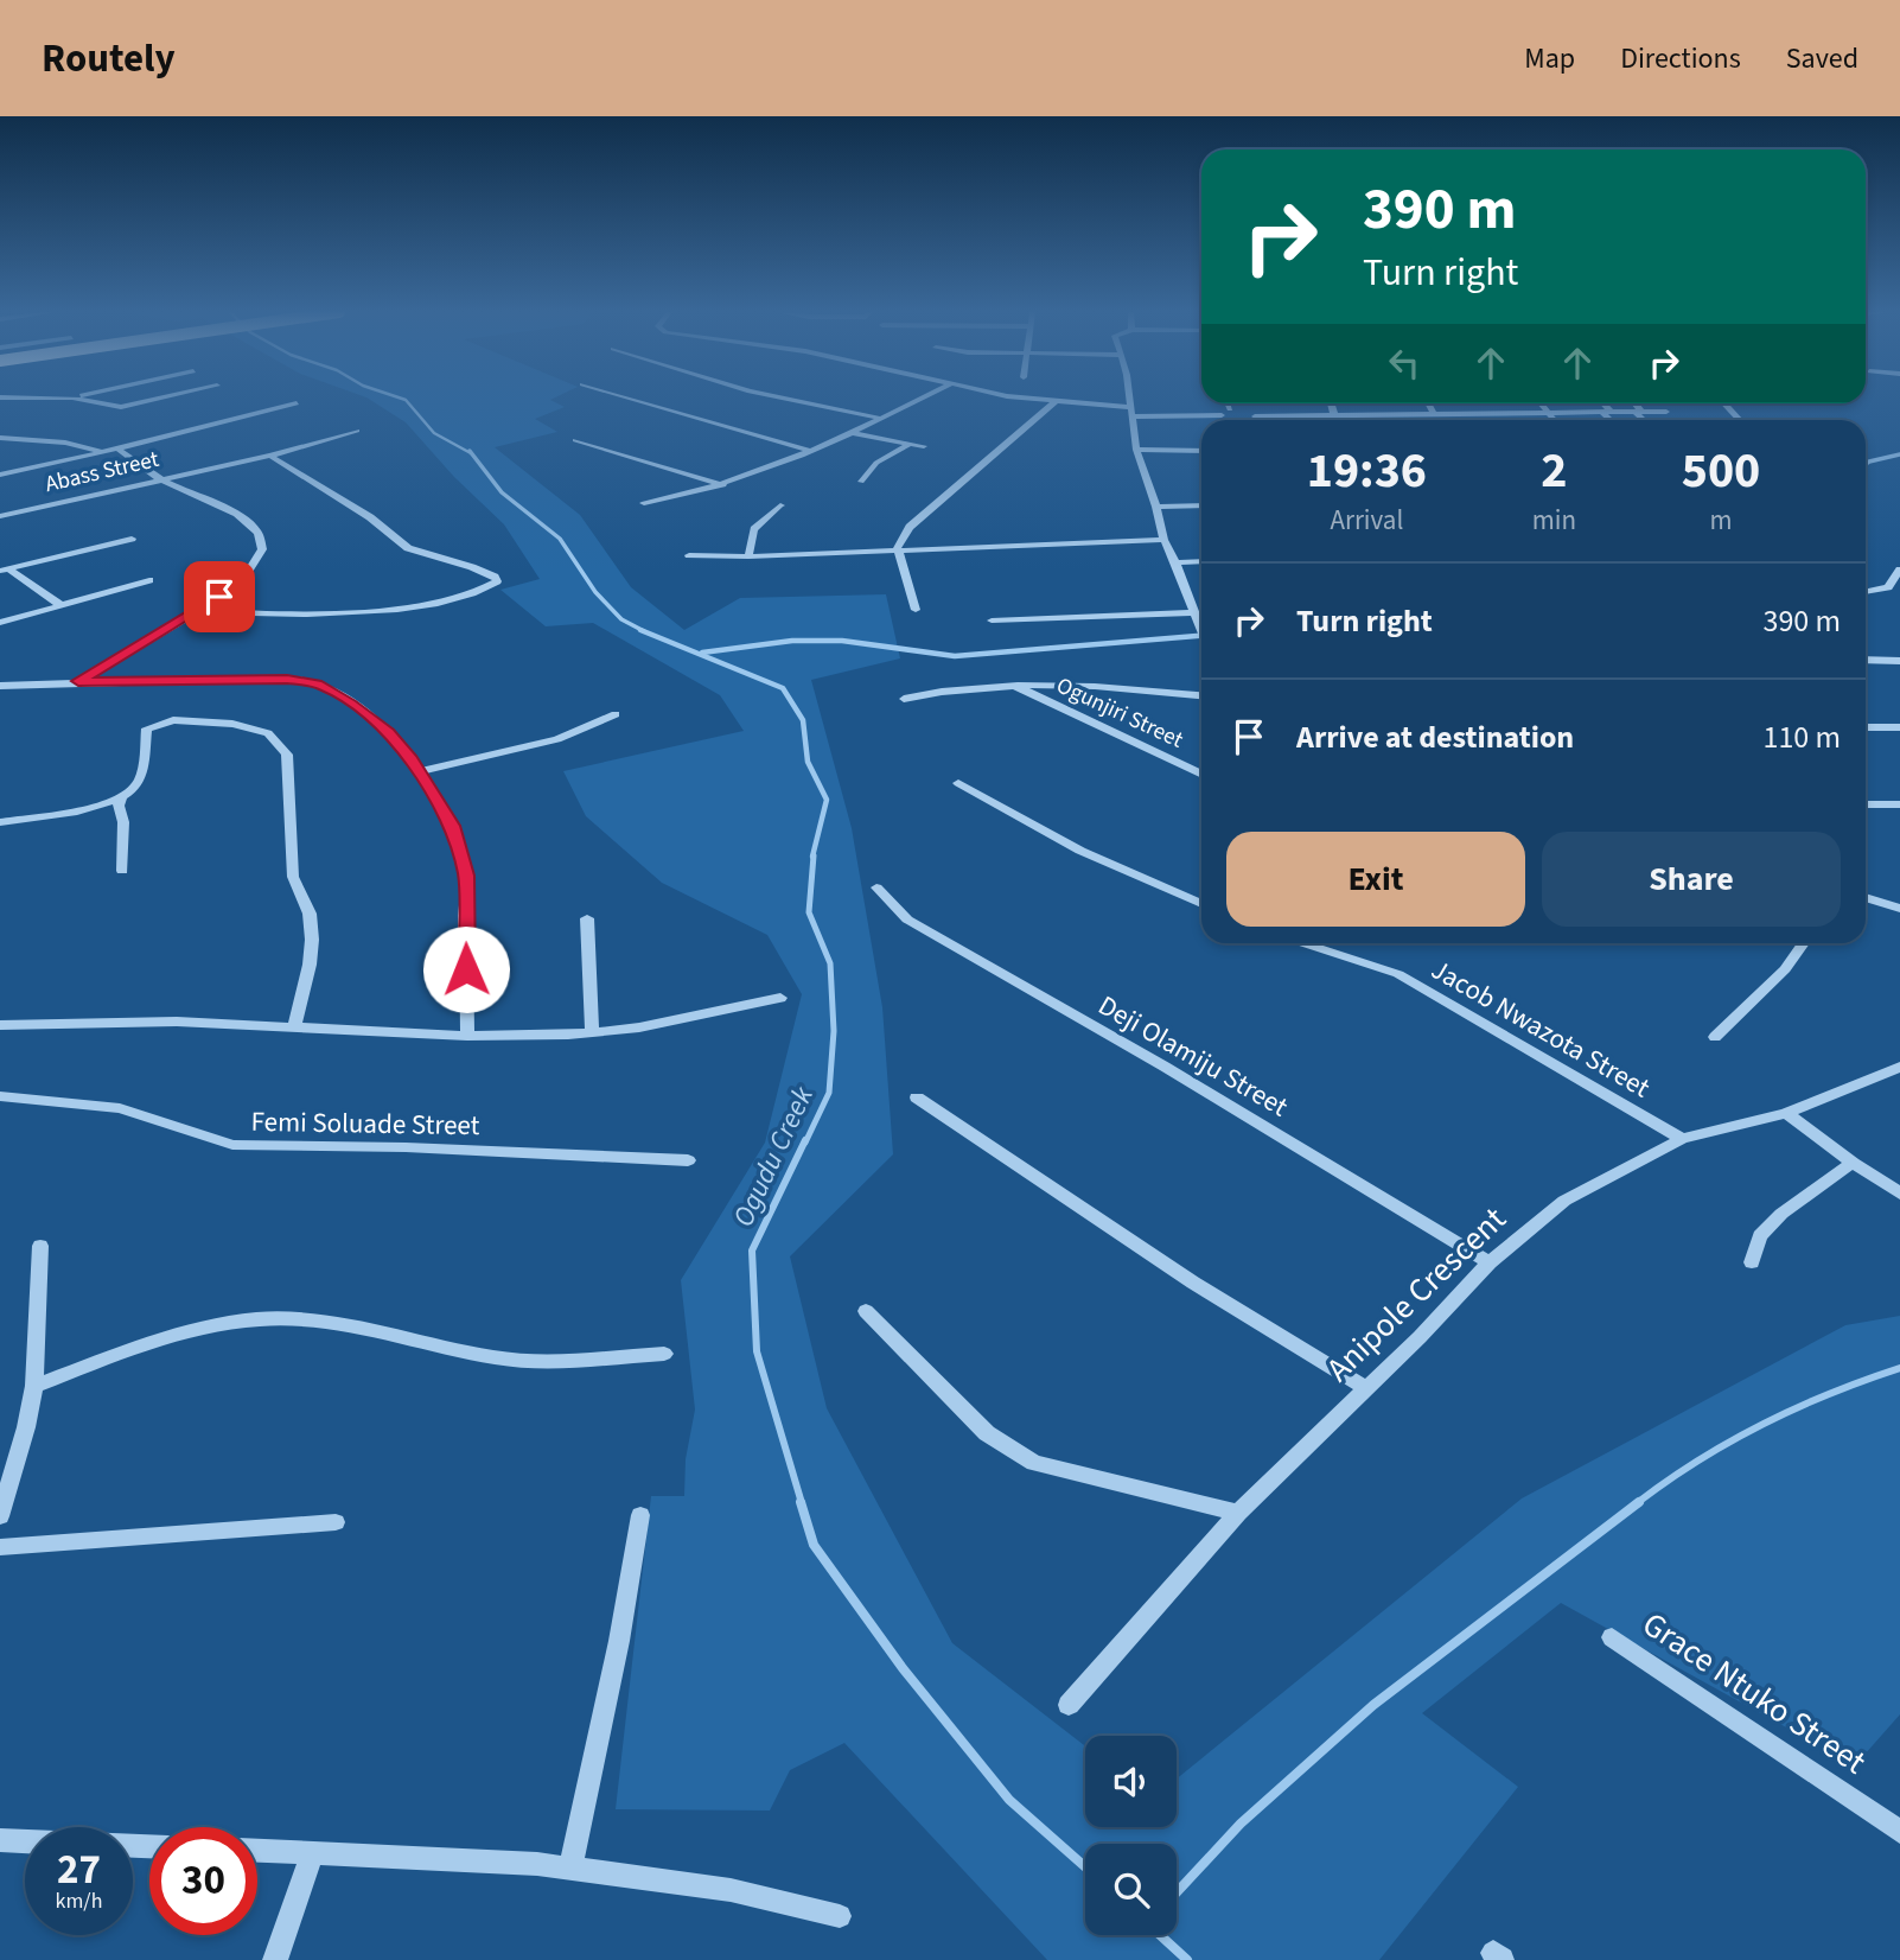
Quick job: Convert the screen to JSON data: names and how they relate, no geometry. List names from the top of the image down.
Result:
{
  "streets": {
    "street": [
      "Abass Street",
      "Ogunjiri Street",
      "Jacob Nwazota Street",
      "Deji Olamiju Street",
      "Femi Soluade Street",
      "Anipole Crescent",
      "Grace Ntuko Street"
    ]
  },
  "crossings": [
    ["Jacob Nwazota Street", "Anipole Crescent"],
    ["Deji Olamiju Street", "Anipole Crescent"]
  ],
  "water": ["Ogudu Creek"],
  "page": {
    "header": "Routely",
    "nav": ["Map", "Directions", "Saved"],
    "turn": ["390 m", "Turn right"],
    "eta": [
      "19:36",
      "Arrival",
      "2",
      "min",
      "500",
      "m"
    ],
    "list": [
      {
        "name": "Turn right",
        "value": "390 m"
      },
      {
        "name": "Arrive at destination",
        "value": "110 m"
      }
    ],
    "buttons": ["Exit", "Share"],
    "speed": "27 km/h",
    "limit": "30"
  }
}
